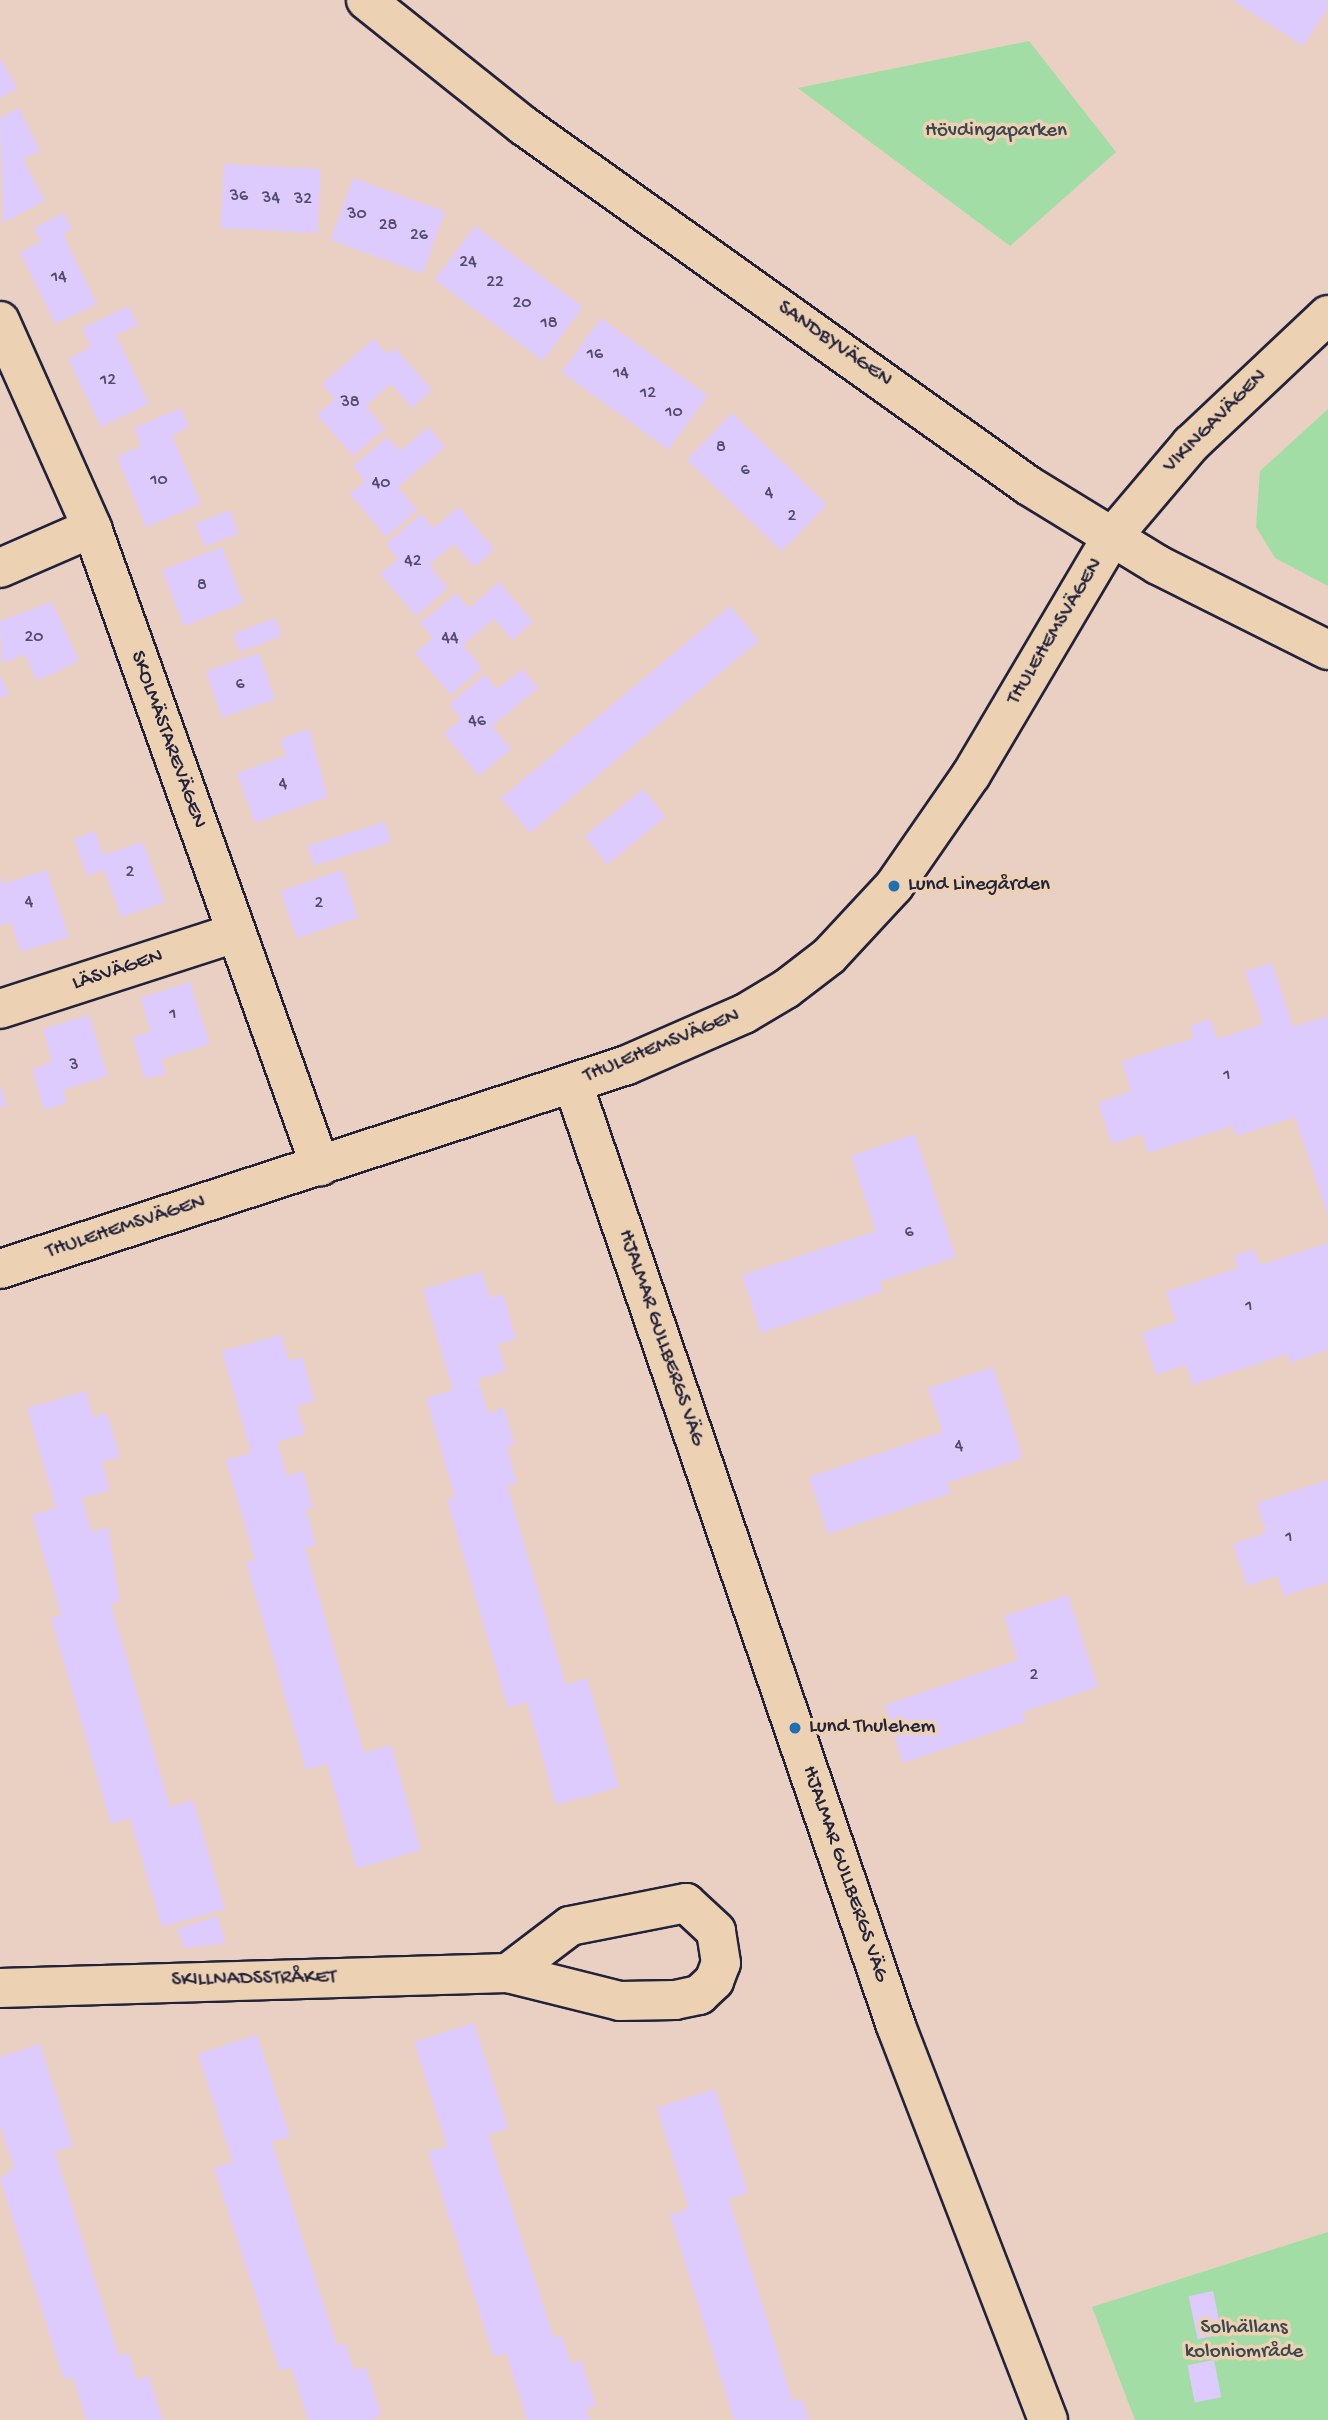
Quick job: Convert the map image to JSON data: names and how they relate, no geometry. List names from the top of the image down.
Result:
{
  "streets": {
    "street": [
      "SANDBYVÄGEN",
      "VIKINGAVÄGEN",
      "THULEHEMSVÄGEN",
      "SKOLMÄSTAREVÄGEN",
      "LÄSVÄGEN",
      "HJALMAR GULLBERGS VÄG",
      "SKILLNADSSTRÅKET"
    ]
  },
  "crossings": [
    ["SANDBYVÄGEN", "VIKINGAVÄGEN"],
    ["SANDBYVÄGEN", "THULEHEMSVÄGEN"],
    ["VIKINGAVÄGEN", "THULEHEMSVÄGEN"],
    ["THULEHEMSVÄGEN", "SKOLMÄSTAREVÄGEN"],
    ["THULEHEMSVÄGEN", "HJALMAR GULLBERGS VÄG"],
    ["SKOLMÄSTAREVÄGEN", "LÄSVÄGEN"]
  ],
  "parks": ["Hövdingaparken", "Solhällans koloniområde"],
  "places": ["Lund Linegården", "Lund Thulehem"],
  "house_numbers": [
    "36",
    "34",
    "32",
    "30",
    "28",
    "26",
    "24",
    "14",
    "22",
    "20",
    "18",
    "16",
    "14",
    "12",
    "12",
    "38",
    "10",
    "8",
    "6",
    "10",
    "40",
    "4",
    "2",
    "42",
    "8",
    "20",
    "44",
    "6",
    "46",
    "4",
    "2",
    "4",
    "2",
    "1",
    "3",
    "1",
    "6",
    "1",
    "4",
    "1",
    "2"
  ]
}
